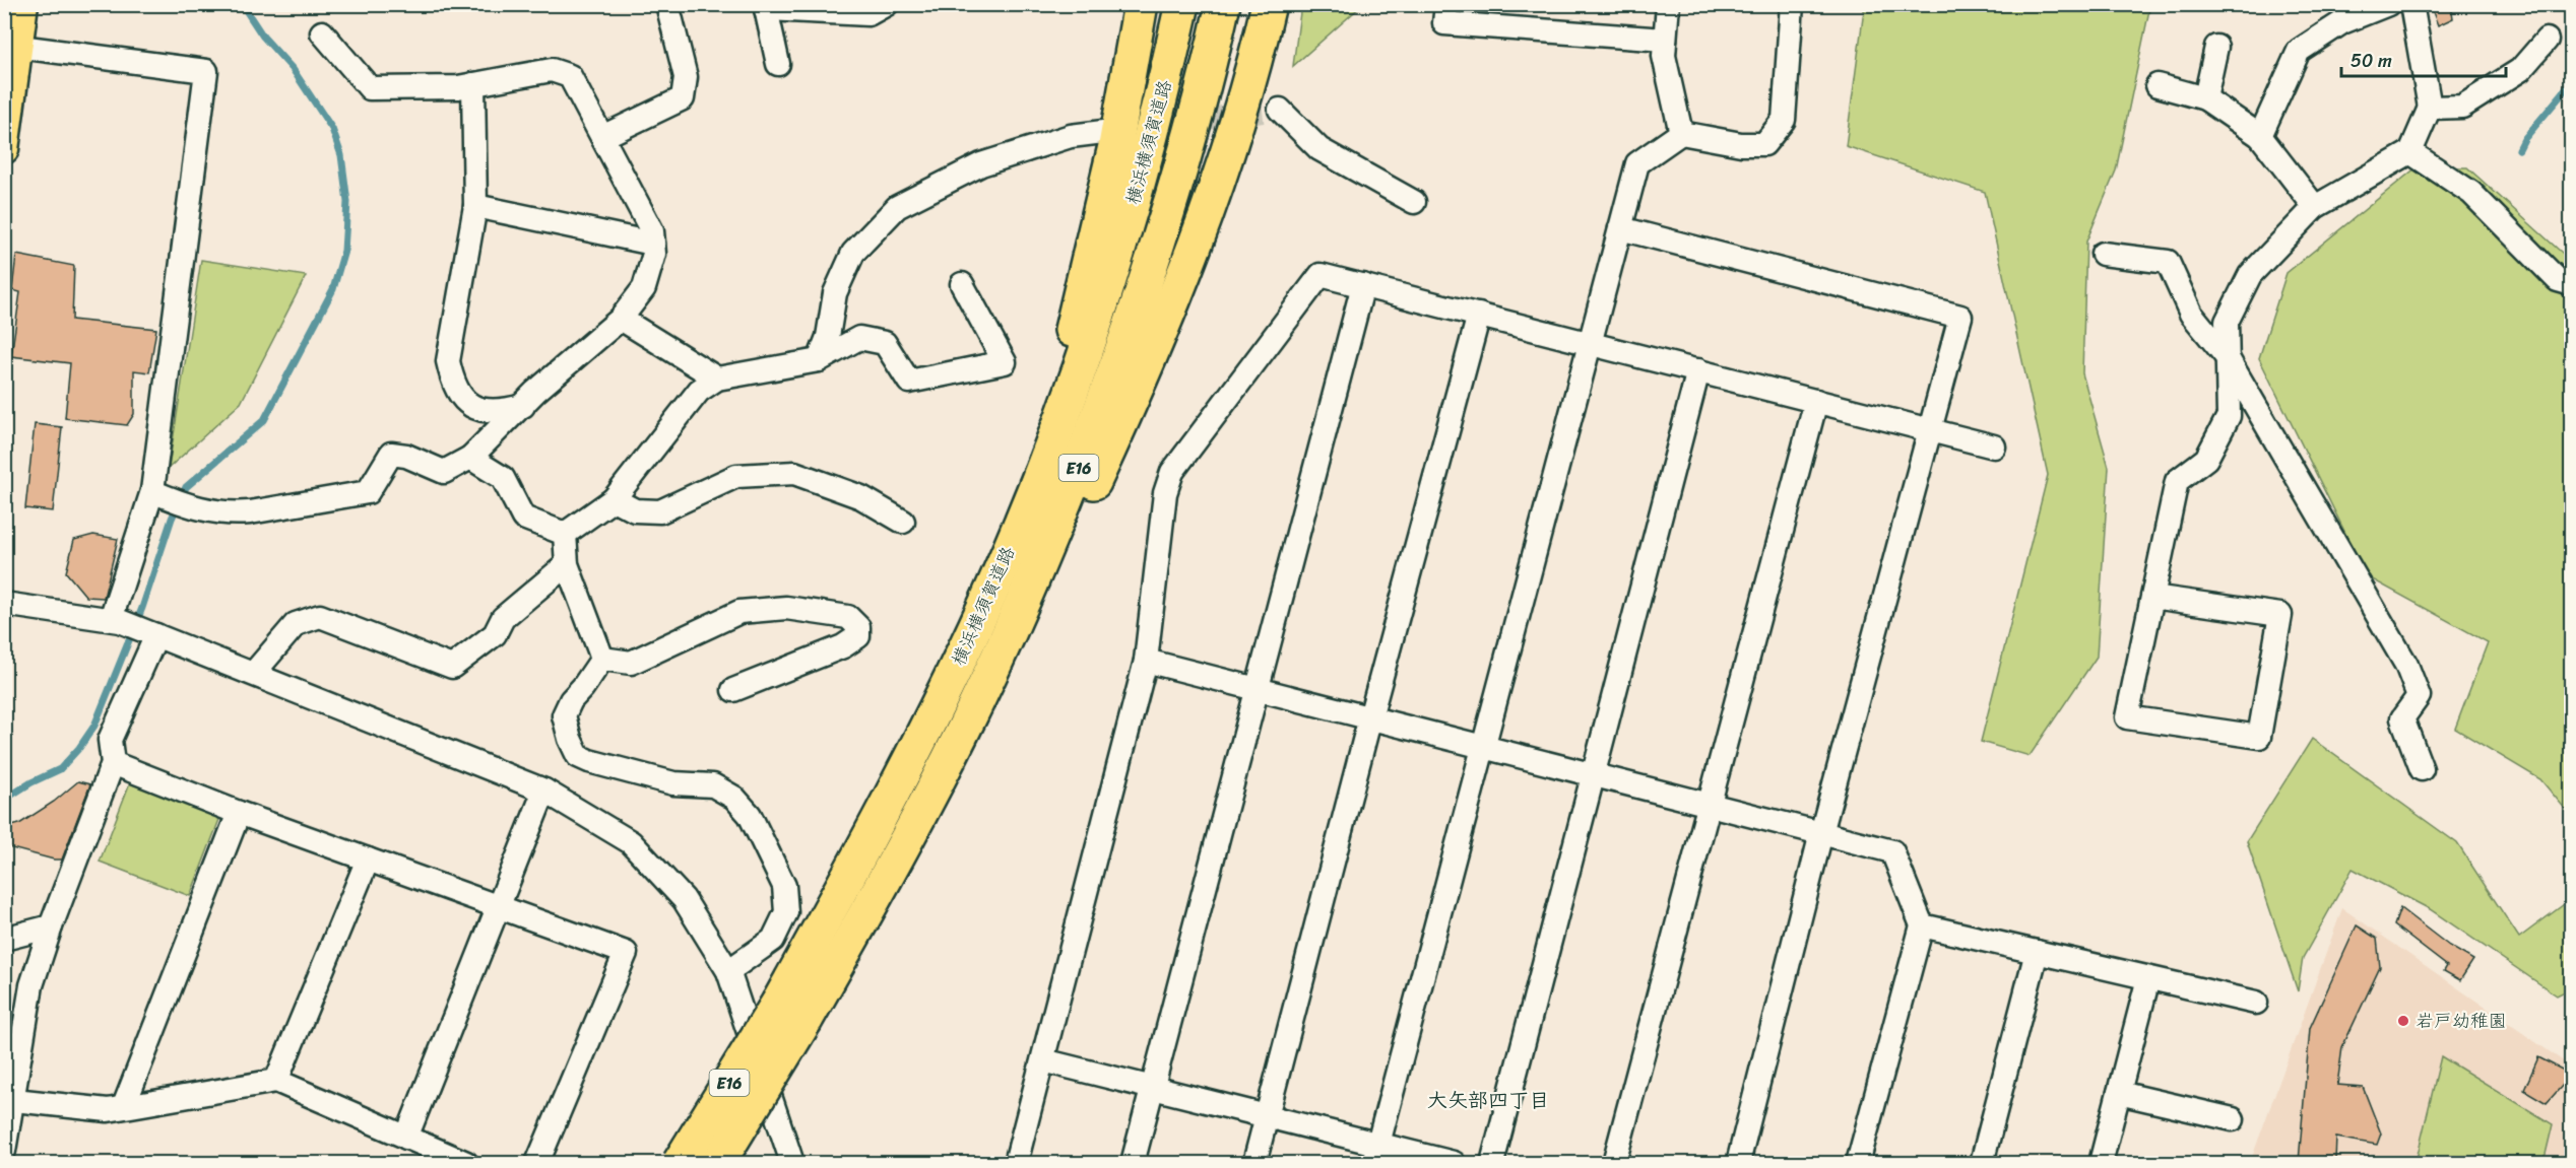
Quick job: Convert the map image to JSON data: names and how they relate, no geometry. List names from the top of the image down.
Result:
{
  "streets": {
    "highway": ["横浜横須賀道路", "E16"]
  },
  "districts": ["大矢部四丁目"],
  "places": ["岩戸幼稚園"],
  "scale_bar": "50 m"
}
